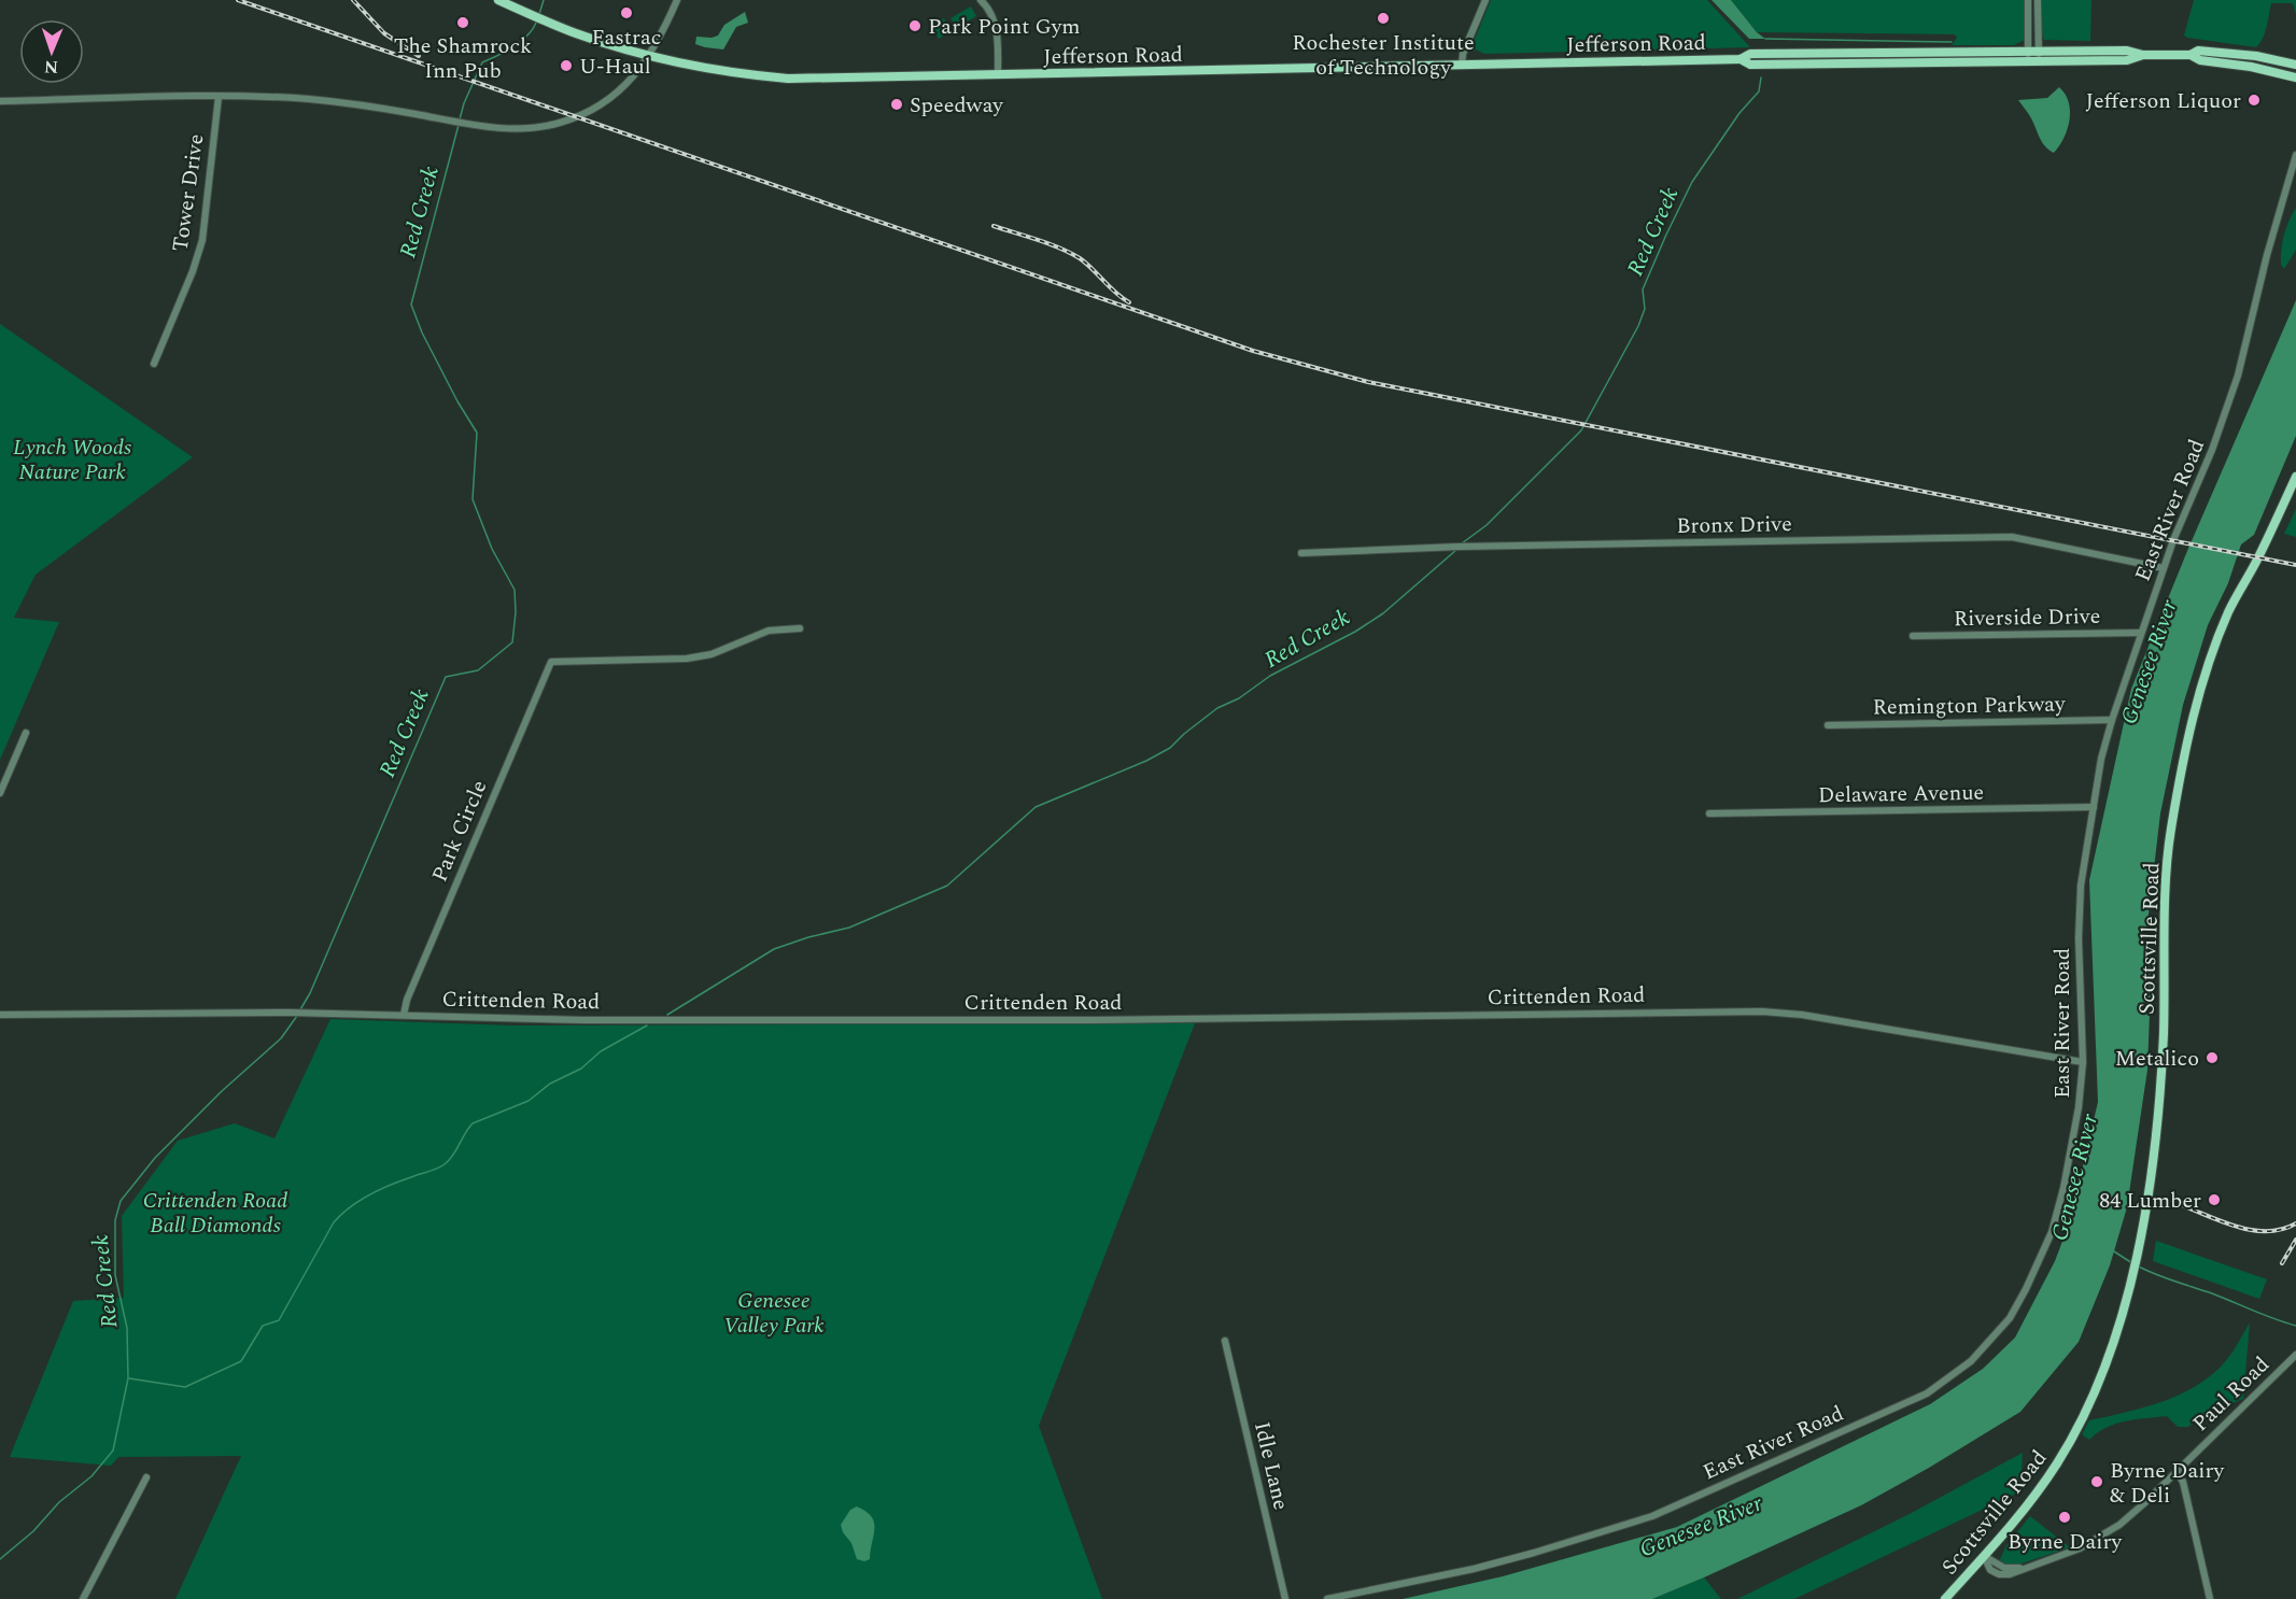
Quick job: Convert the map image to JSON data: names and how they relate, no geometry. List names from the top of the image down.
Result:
{
  "streets": {
    "main road": ["Jefferson Road", "Scottsville Road"],
    "street": [
      "Tower Drive",
      "East River Road",
      "Bronx Drive",
      "Riverside Drive",
      "Remington Parkway",
      "Delaware Avenue",
      "Park Circle",
      "Crittenden Road",
      "Paul Road",
      "Idle Lane"
    ]
  },
  "crossings": [
    ["East River Road", "Bronx Drive"],
    ["East River Road", "Riverside Drive"],
    ["East River Road", "Remington Parkway"],
    ["East River Road", "Delaware Avenue"],
    ["East River Road", "Crittenden Road"],
    ["Park Circle", "Crittenden Road"],
    ["Scottsville Road", "Paul Road"]
  ],
  "water": ["Red Creek", "Genesee River"],
  "parks": ["Lynch Woods Nature Park", "Crittenden Road Ball Diamonds", "Genesee Valley Park"],
  "places": [
    "Fastrac",
    "Rochester Institute of Technology",
    "The Shamrock Inn Pub",
    "Park Point Gym",
    "U-Haul",
    "Jefferson Liquor",
    "Speedway",
    "Metalico",
    "84 Lumber",
    "Byrne Dairy & Deli",
    "Byrne Dairy"
  ],
  "north": "bottom"
}
